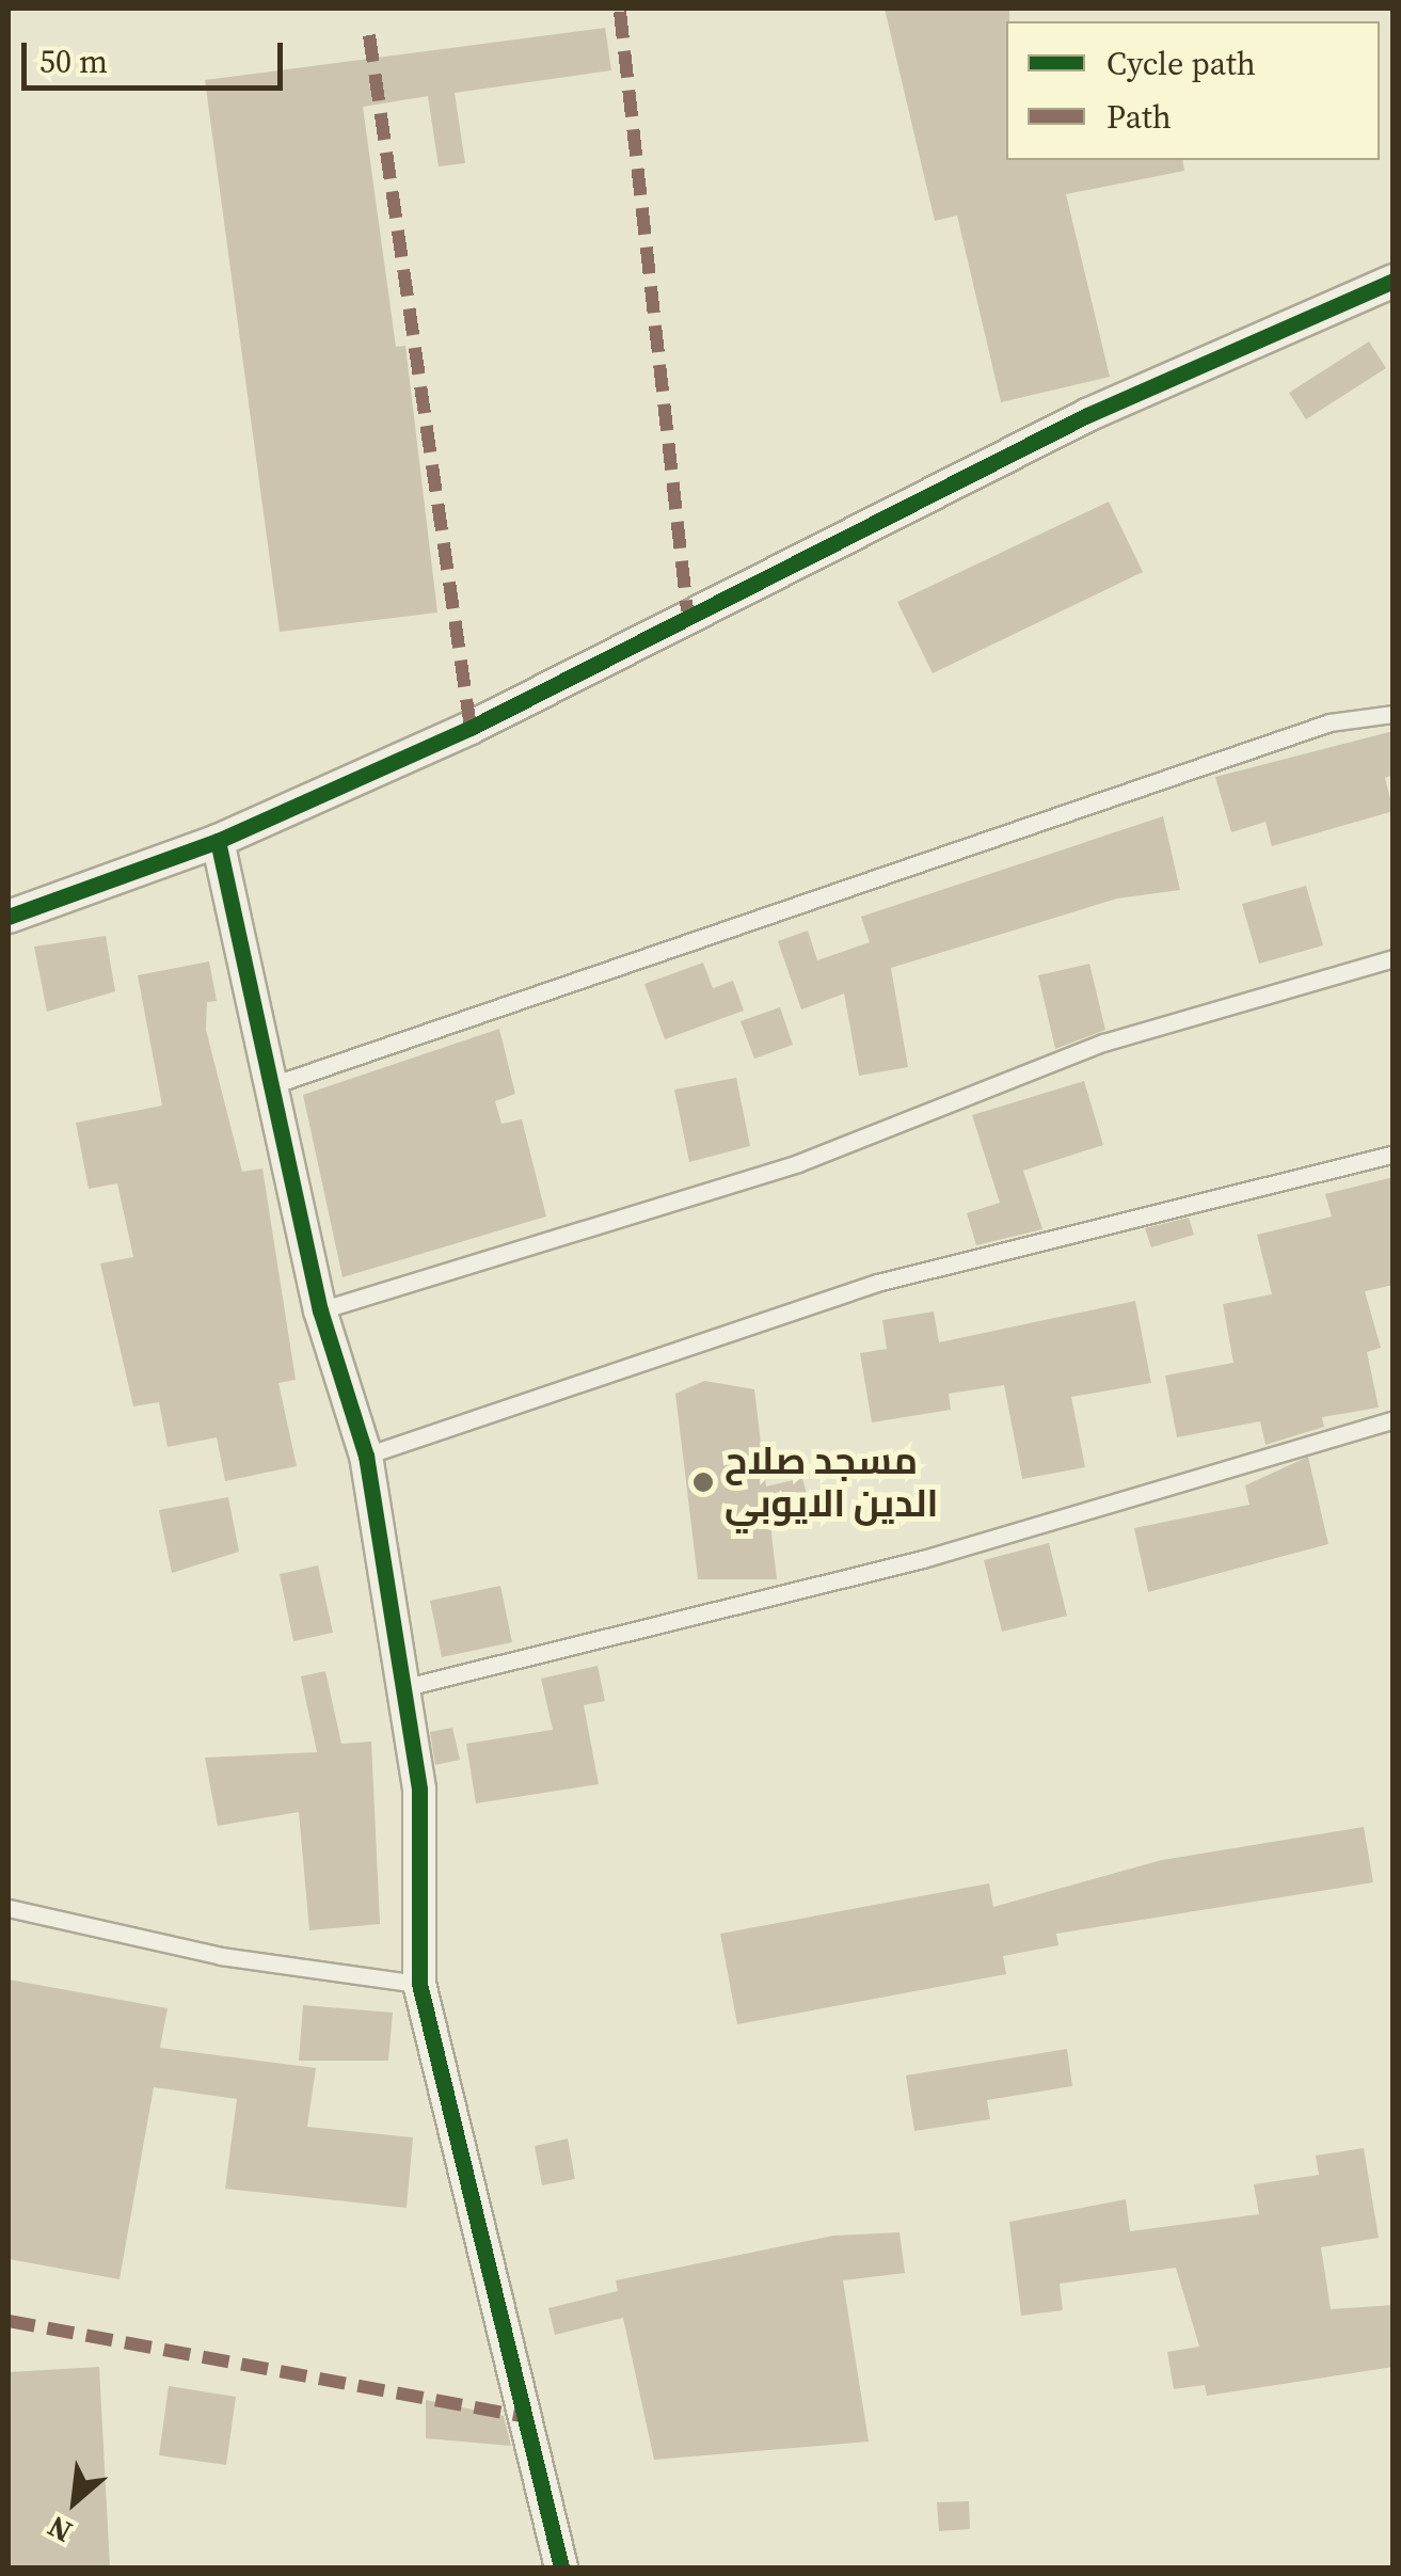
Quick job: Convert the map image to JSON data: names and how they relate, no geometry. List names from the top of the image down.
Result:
{
  "places": ["مسجد صلاح الدين الايوبي"],
  "legend": ["Cycle path", "Path"],
  "scale_bar": "50 m",
  "north": "bottom left"
}
